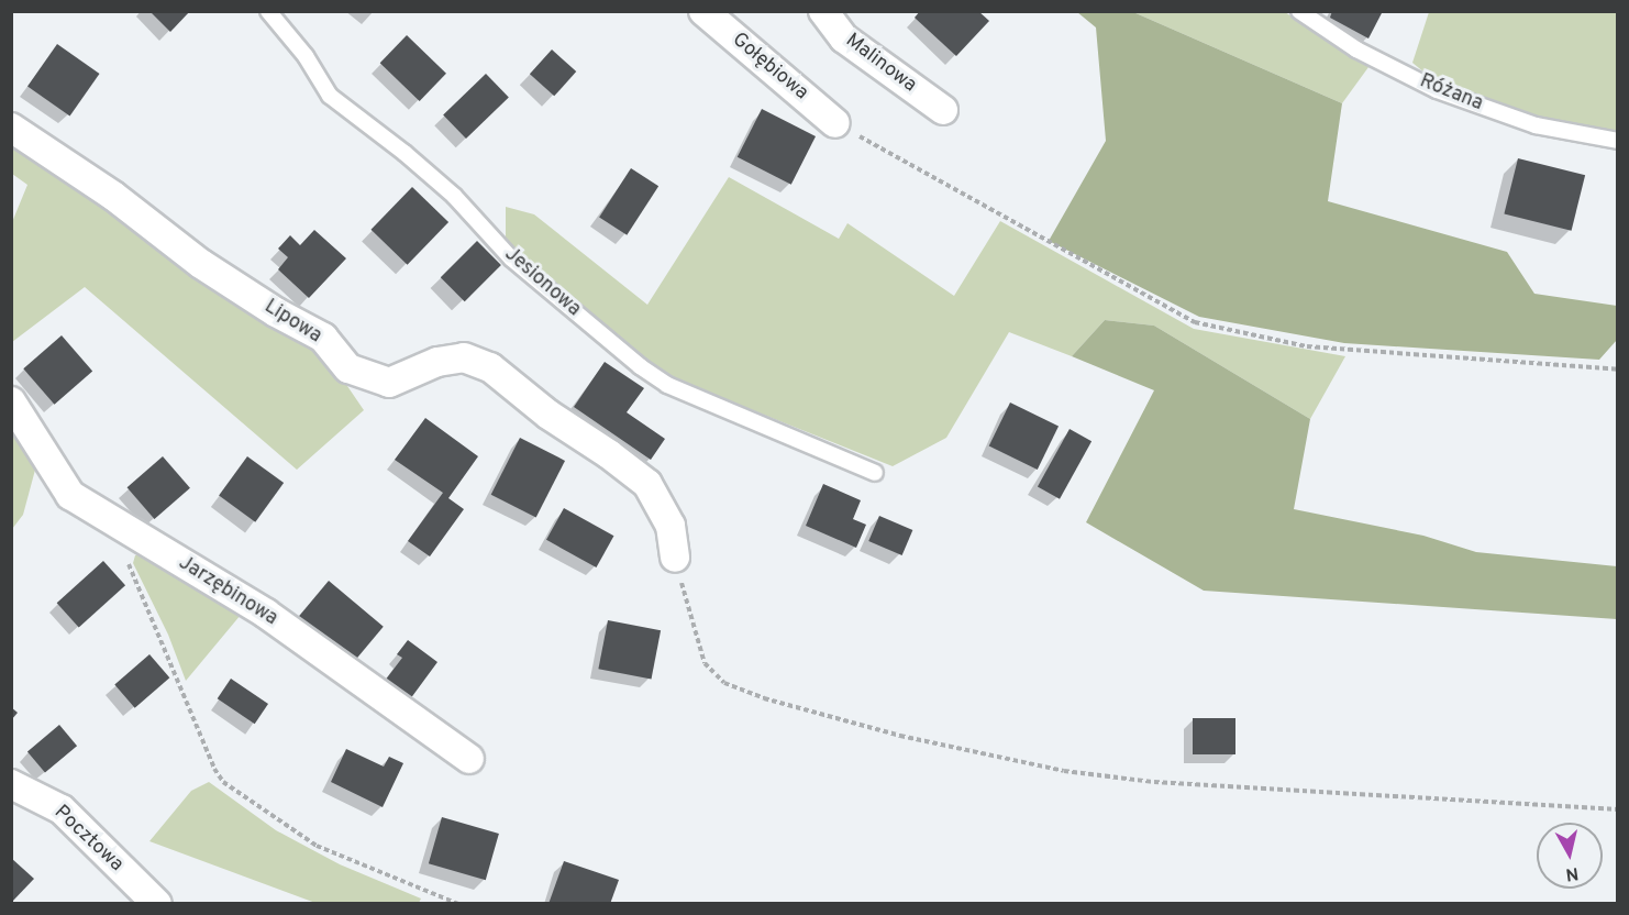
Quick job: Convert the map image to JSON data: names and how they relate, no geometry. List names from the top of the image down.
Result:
{
  "streets": {
    "street": [
      "Malinowa",
      "Gołębiowa",
      "Lipowa",
      "Jarzębinowa",
      "Pocztowa"
    ],
    "lane": ["Różana", "Jesionowa"]
  },
  "north": "bottom"
}
